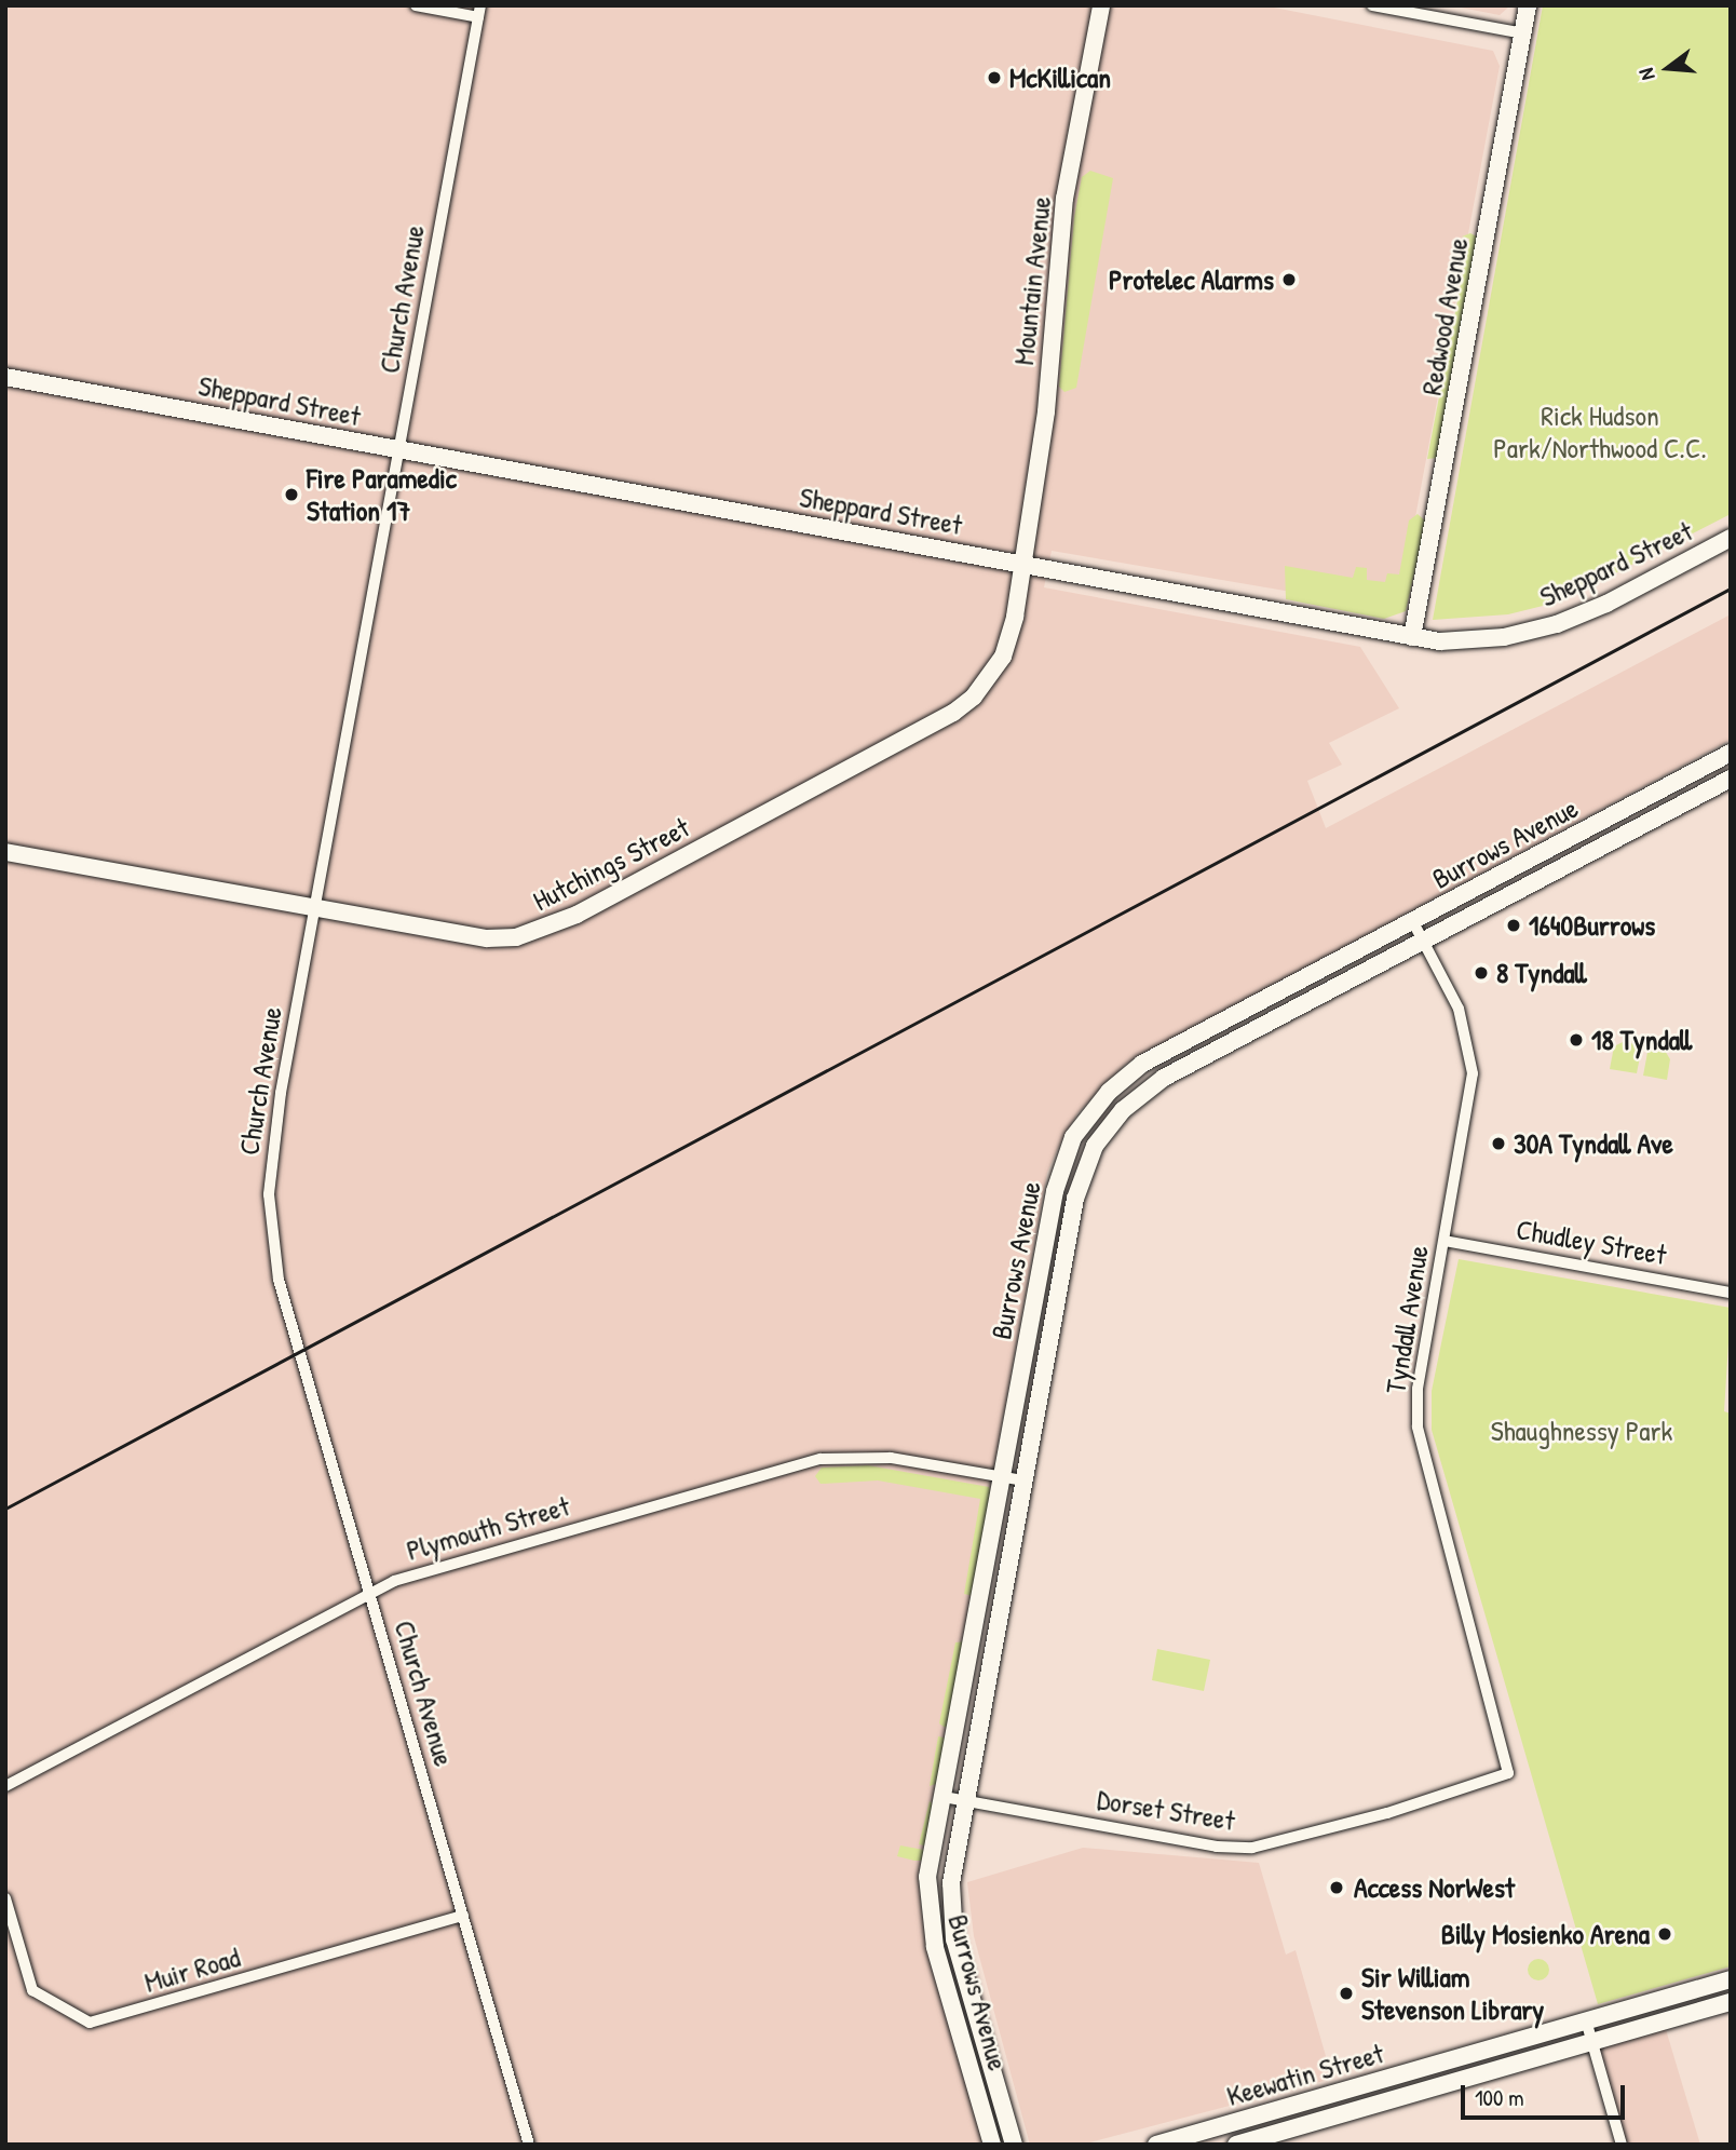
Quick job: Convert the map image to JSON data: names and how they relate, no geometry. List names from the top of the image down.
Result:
{
  "streets": {
    "street": [
      "Mountain Avenue",
      "Church Avenue",
      "Redwood Avenue",
      "Sheppard Street",
      "Burrows Avenue",
      "Hutchings Street",
      "Chudley Street",
      "Tyndall Avenue",
      "Plymouth Street",
      "Dorset Street",
      "Muir Road",
      "Keewatin Street"
    ]
  },
  "crossings": [
    ["Mountain Avenue", "Sheppard Street"],
    ["Mountain Avenue", "Hutchings Street"],
    ["Church Avenue", "Sheppard Street"],
    ["Church Avenue", "Hutchings Street"],
    ["Church Avenue", "Plymouth Street"],
    ["Church Avenue", "Muir Road"],
    ["Redwood Avenue", "Sheppard Street"],
    ["Sheppard Street", "Hutchings Street"],
    ["Burrows Avenue", "Tyndall Avenue"],
    ["Burrows Avenue", "Plymouth Street"],
    ["Burrows Avenue", "Dorset Street"],
    ["Chudley Street", "Tyndall Avenue"],
    ["Tyndall Avenue", "Dorset Street"]
  ],
  "parks": ["Rick Hudson Park/Northwood C.C.", "Shaughnessy Park"],
  "places": [
    "McKillican",
    "Protelec Alarms",
    "Fire Paramedic Station 17",
    "1640Burrows",
    "8 Tyndall",
    "18 Tyndall",
    "30A Tyndall Ave",
    "Access NorWest",
    "Billy Mosienko Arena",
    "Sir William Stevenson Library"
  ],
  "scale_bar": "100 m",
  "north": "left"
}
